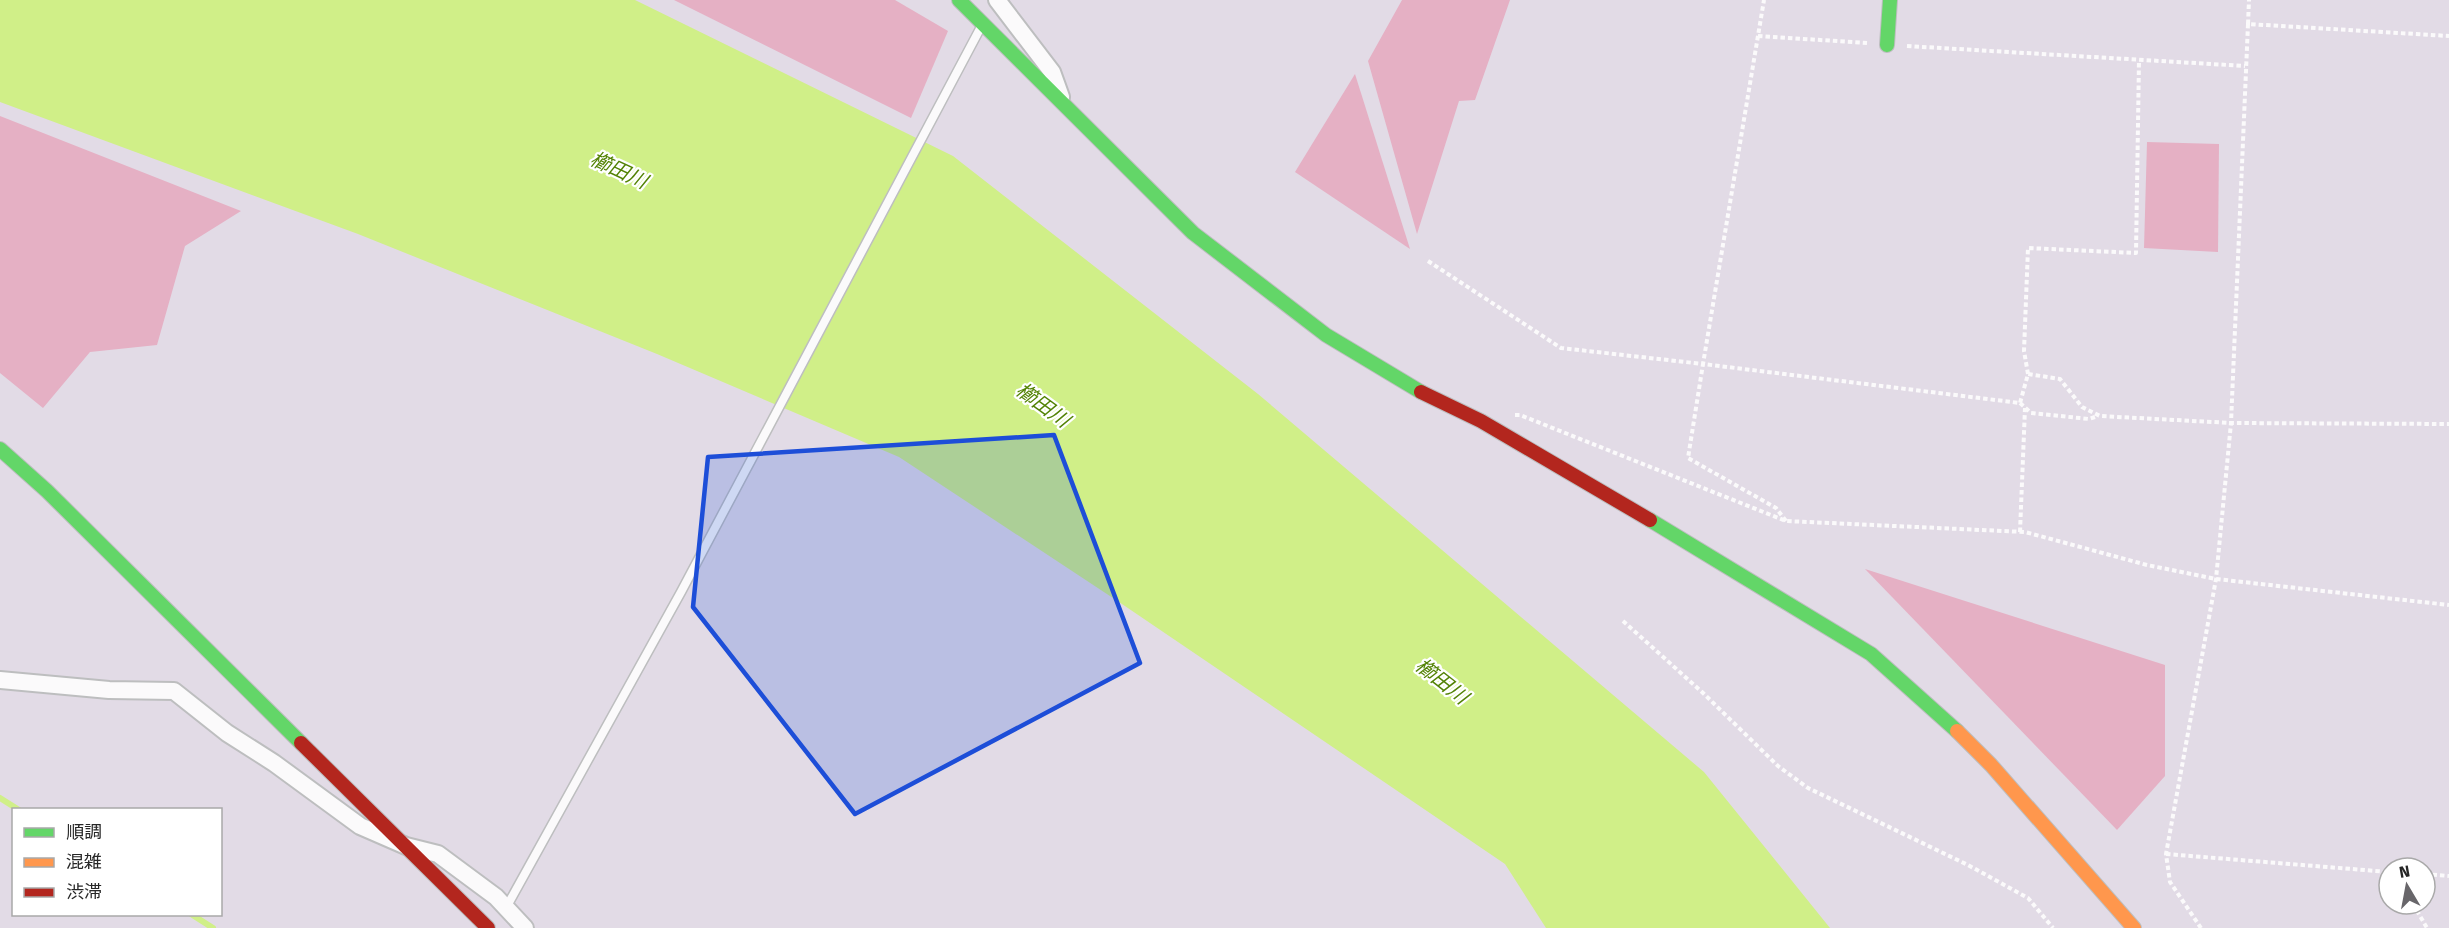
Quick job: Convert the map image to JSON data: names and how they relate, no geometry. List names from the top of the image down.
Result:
{
  "water": ["櫛田川"],
  "legend": ["順調", "混雑", "渋滞"],
  "north": "top"
}
